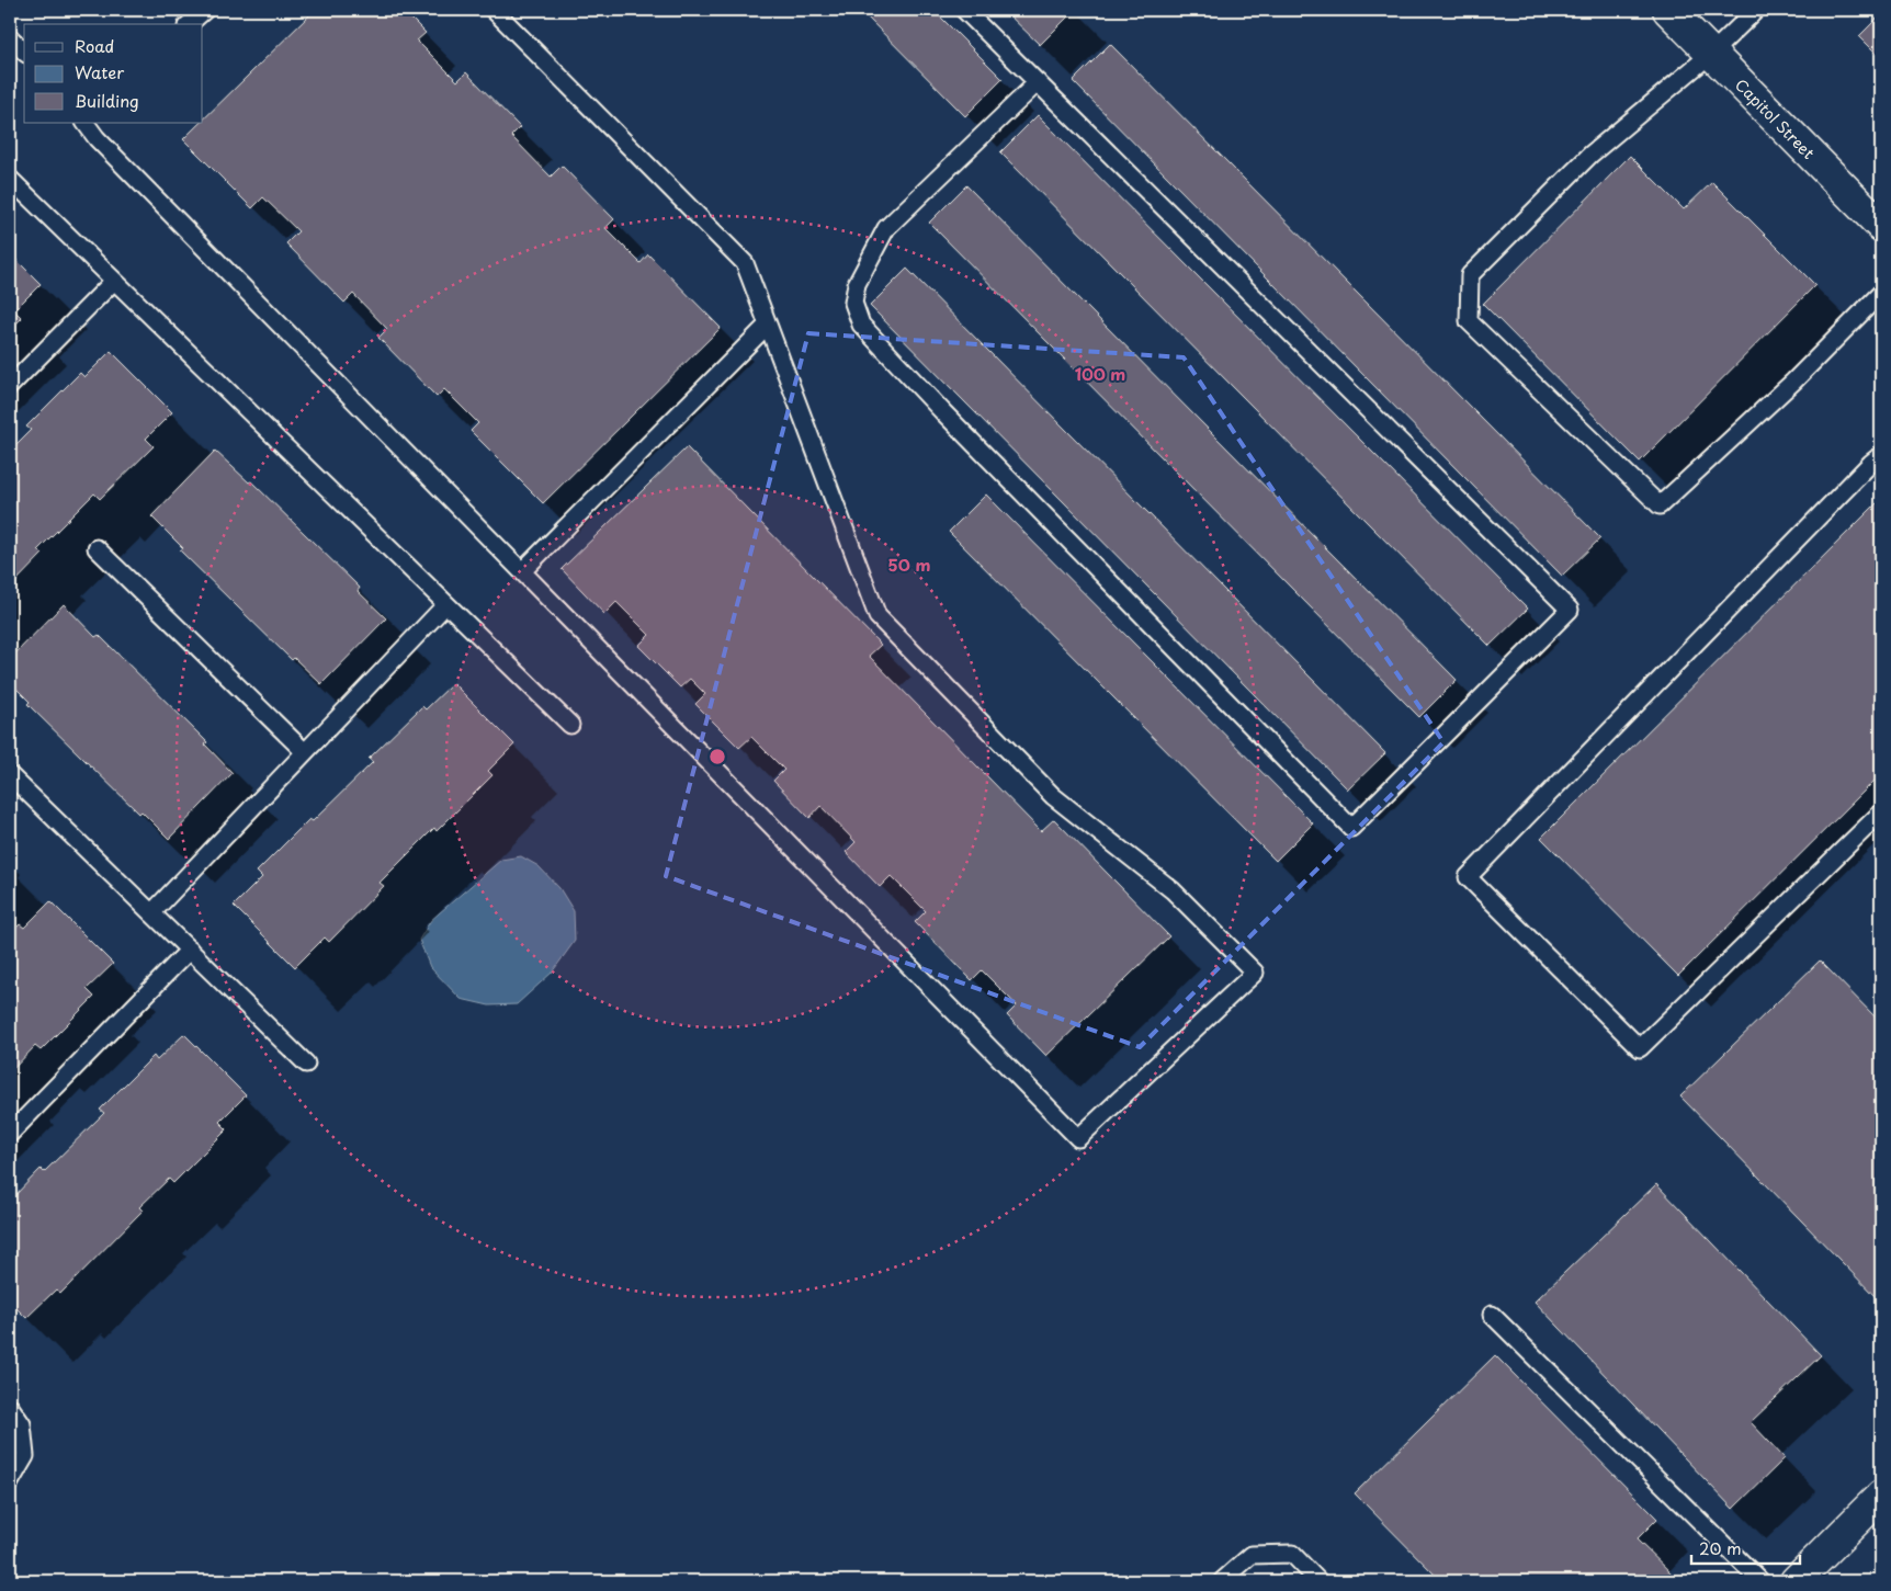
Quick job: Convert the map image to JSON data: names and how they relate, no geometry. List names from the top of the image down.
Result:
{
  "streets": {
    "street": ["Capitol Street"]
  },
  "legend": ["Road", "Water", "Building"],
  "scale_bar": "20 m",
  "rings": ["100 m", "50 m"]
}
